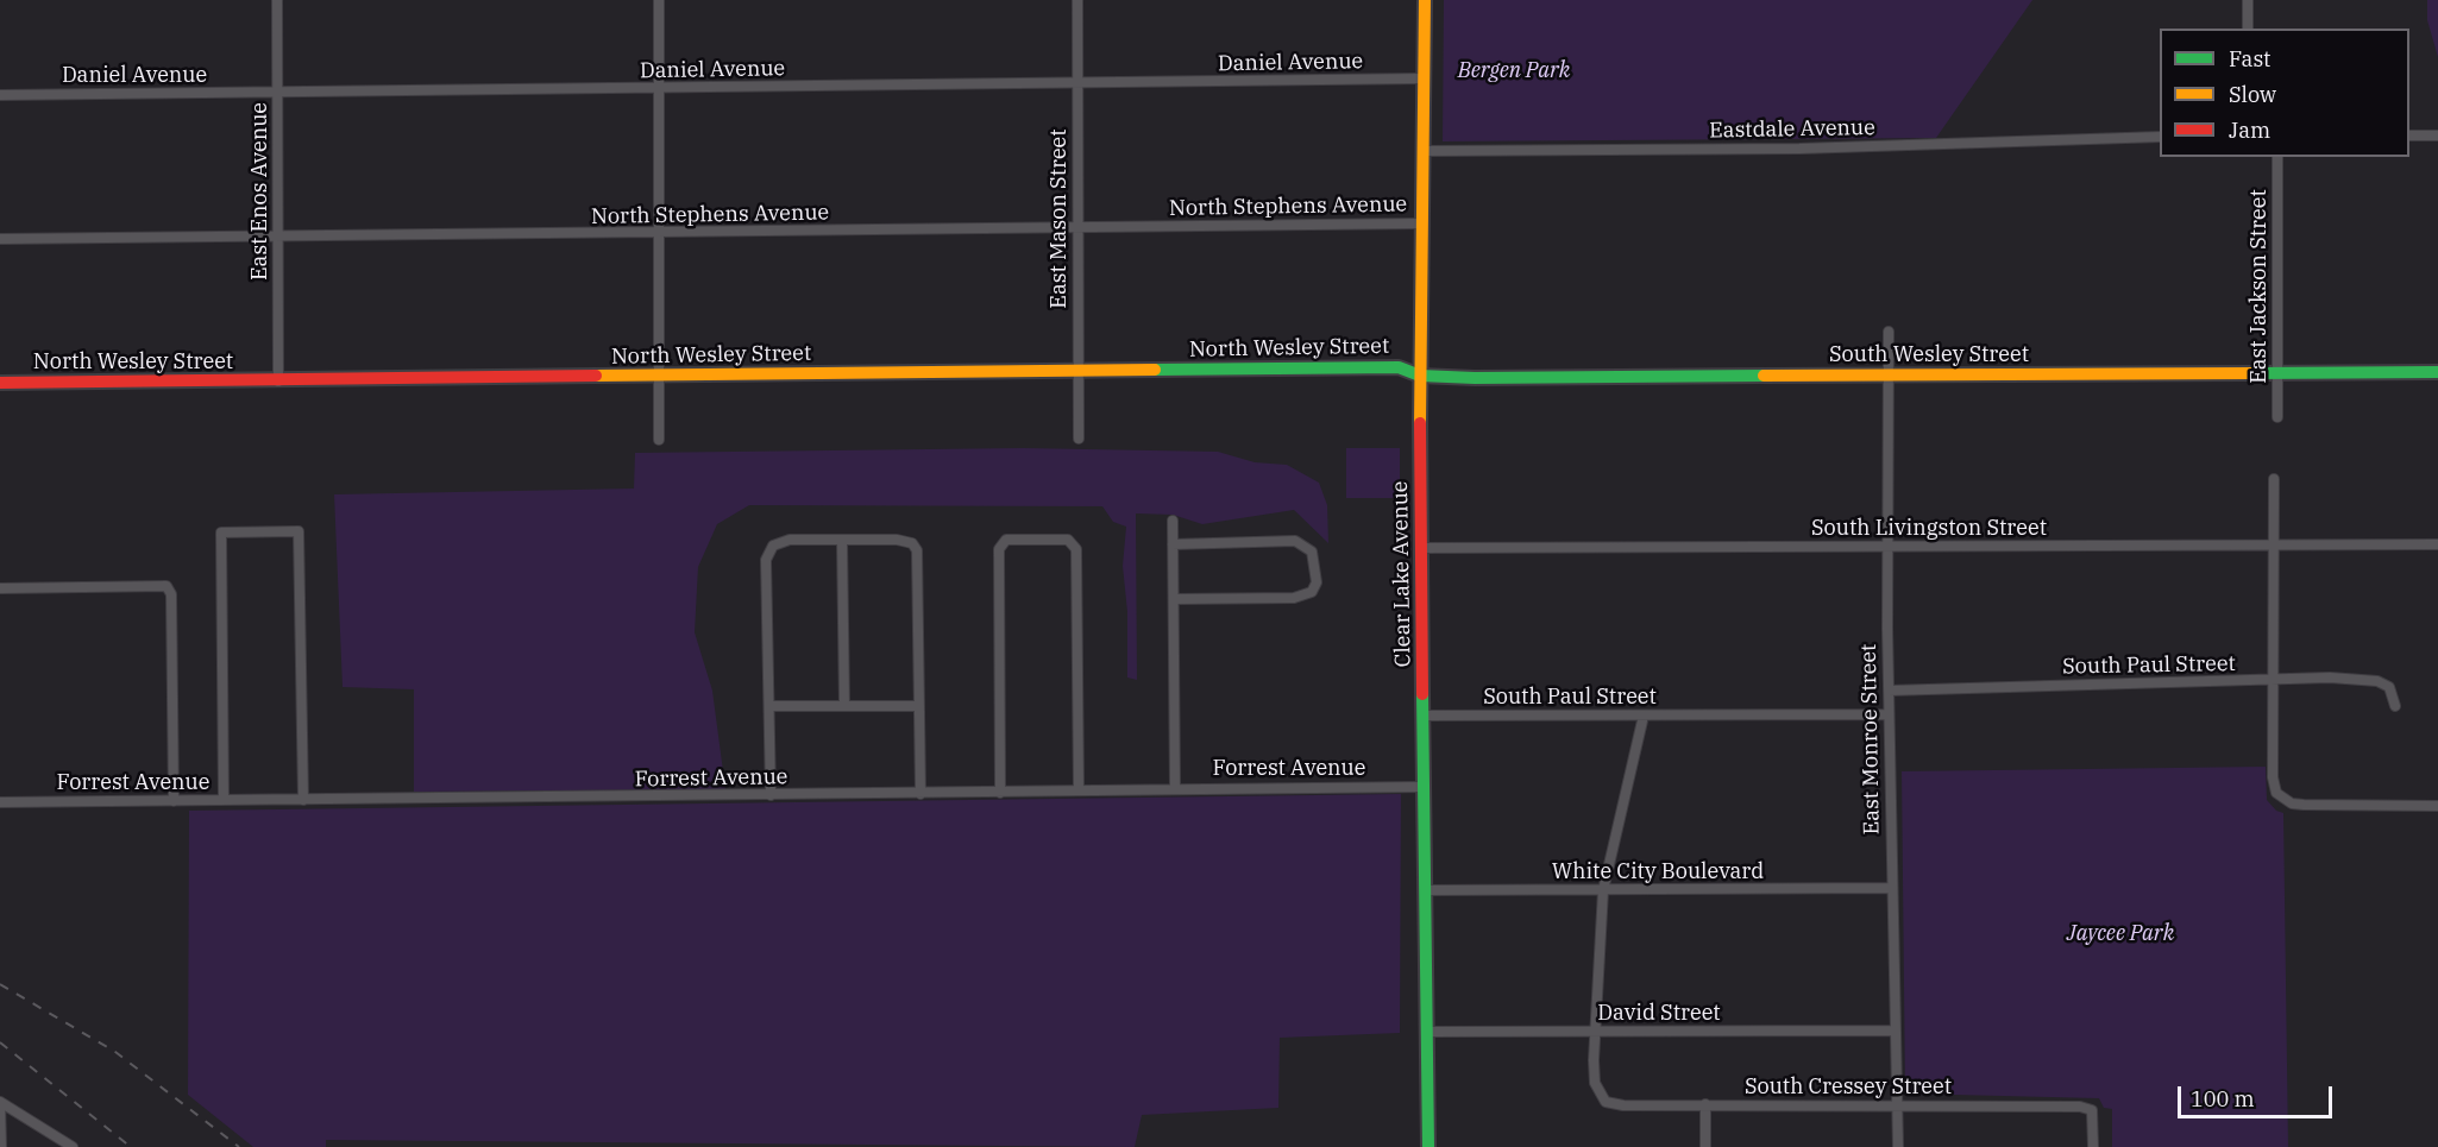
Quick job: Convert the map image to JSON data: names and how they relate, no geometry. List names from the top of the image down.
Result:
{
  "streets": {
    "street": [
      "Daniel Avenue",
      "Eastdale Avenue",
      "East Enos Avenue",
      "North Stephens Avenue",
      "East Mason Street",
      "East Jackson Street",
      "North Wesley Street",
      "South Wesley Street",
      "South Livingston Street",
      "Clear Lake Avenue",
      "South Paul Street",
      "East Monroe Street",
      "Forrest Avenue",
      "White City Boulevard",
      "David Street",
      "South Cressey Street"
    ]
  },
  "crossings": [
    ["Daniel Avenue", "East Enos Avenue"],
    ["Daniel Avenue", "East Mason Street"],
    ["Daniel Avenue", "Clear Lake Avenue"],
    ["Eastdale Avenue", "Clear Lake Avenue"],
    ["East Enos Avenue", "North Stephens Avenue"],
    ["East Enos Avenue", "North Wesley Street"],
    ["North Stephens Avenue", "East Mason Street"],
    ["North Stephens Avenue", "Clear Lake Avenue"],
    ["East Mason Street", "North Wesley Street"],
    ["East Jackson Street", "South Wesley Street"],
    ["North Wesley Street", "South Wesley Street"],
    ["North Wesley Street", "Clear Lake Avenue"],
    ["South Wesley Street", "Clear Lake Avenue"],
    ["South Wesley Street", "East Monroe Street"],
    ["South Livingston Street", "Clear Lake Avenue"],
    ["South Livingston Street", "East Monroe Street"],
    ["Clear Lake Avenue", "South Paul Street"],
    ["Clear Lake Avenue", "Forrest Avenue"],
    ["Clear Lake Avenue", "White City Boulevard"],
    ["Clear Lake Avenue", "David Street"],
    ["South Paul Street", "East Monroe Street"],
    ["East Monroe Street", "White City Boulevard"],
    ["East Monroe Street", "David Street"],
    ["East Monroe Street", "South Cressey Street"],
    ["David Street", "South Cressey Street"]
  ],
  "parks": ["Bergen Park", "Jaycee Park"],
  "legend": ["Fast", "Slow", "Jam"],
  "scale_bar": "100 m"
}
